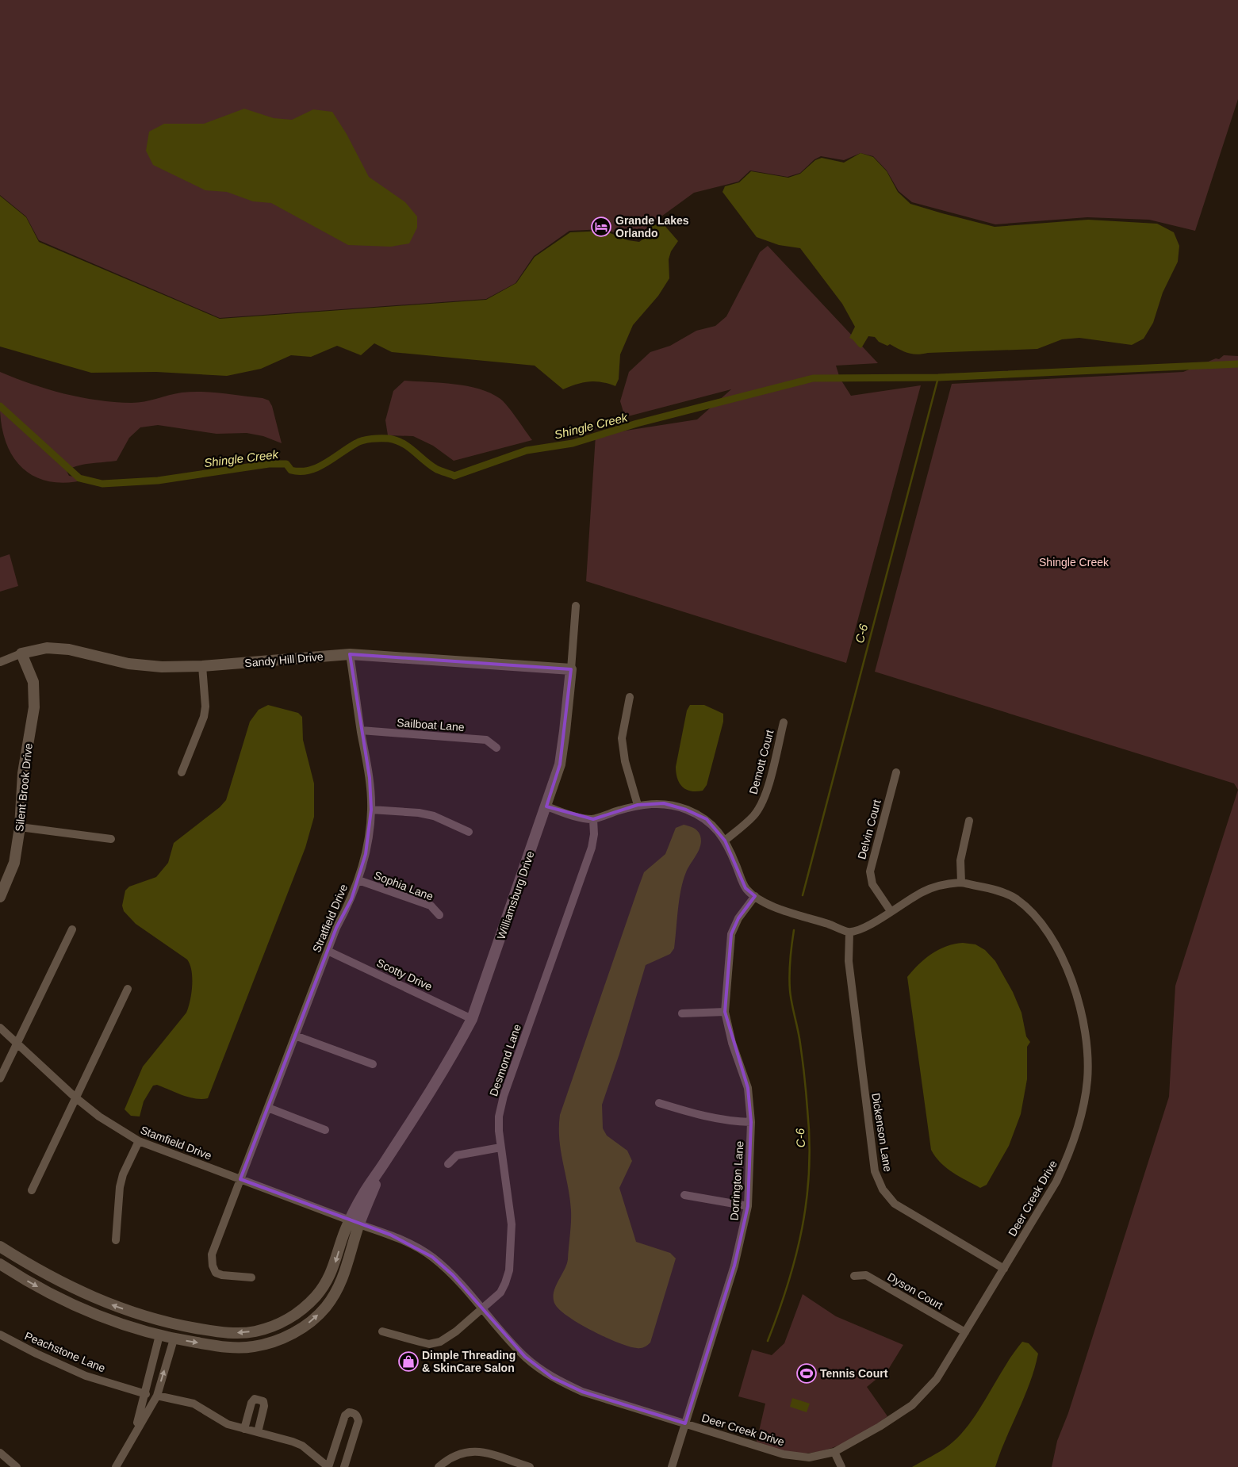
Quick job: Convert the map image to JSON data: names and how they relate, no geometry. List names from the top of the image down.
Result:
{
  "streets": {
    "street": [
      "Sandy Hill Drive",
      "Sailboat Lane",
      "Demott Court",
      "Silent Brook Drive",
      "Delvin Court",
      "Sophia Lane",
      "Williamsburg Drive",
      "Stratfield Drive",
      "Scotty Drive",
      "Desmond Lane",
      "Dickenson Lane",
      "Stamfield Drive",
      "Dorrington Lane",
      "Deer Creek Drive",
      "Dyson Court",
      "Peachstone Lane"
    ]
  },
  "crossings": [
    ["Sandy Hill Drive", "Silent Brook Drive"],
    ["Sandy Hill Drive", "Williamsburg Drive"],
    ["Sandy Hill Drive", "Stratfield Drive"],
    ["Sailboat Lane", "Stratfield Drive"],
    ["Delvin Court", "Deer Creek Drive"],
    ["Sophia Lane", "Stratfield Drive"],
    ["Williamsburg Drive", "Scotty Drive"],
    ["Williamsburg Drive", "Stamfield Drive"],
    ["Williamsburg Drive", "Deer Creek Drive"],
    ["Stratfield Drive", "Scotty Drive"],
    ["Stratfield Drive", "Stamfield Drive"],
    ["Desmond Lane", "Deer Creek Drive"],
    ["Dickenson Lane", "Deer Creek Drive"],
    ["Stamfield Drive", "Deer Creek Drive"],
    ["Dorrington Lane", "Deer Creek Drive"],
    ["Deer Creek Drive", "Dyson Court"]
  ],
  "water": ["Shingle Creek", "C-6"],
  "parks": ["Shingle Creek"],
  "places": {
    "hotel": ["Grande Lakes Orlando"],
    "shop": ["Dimple Threading & SkinCare Salon"],
    "sports": ["Tennis Court"]
  }
}
